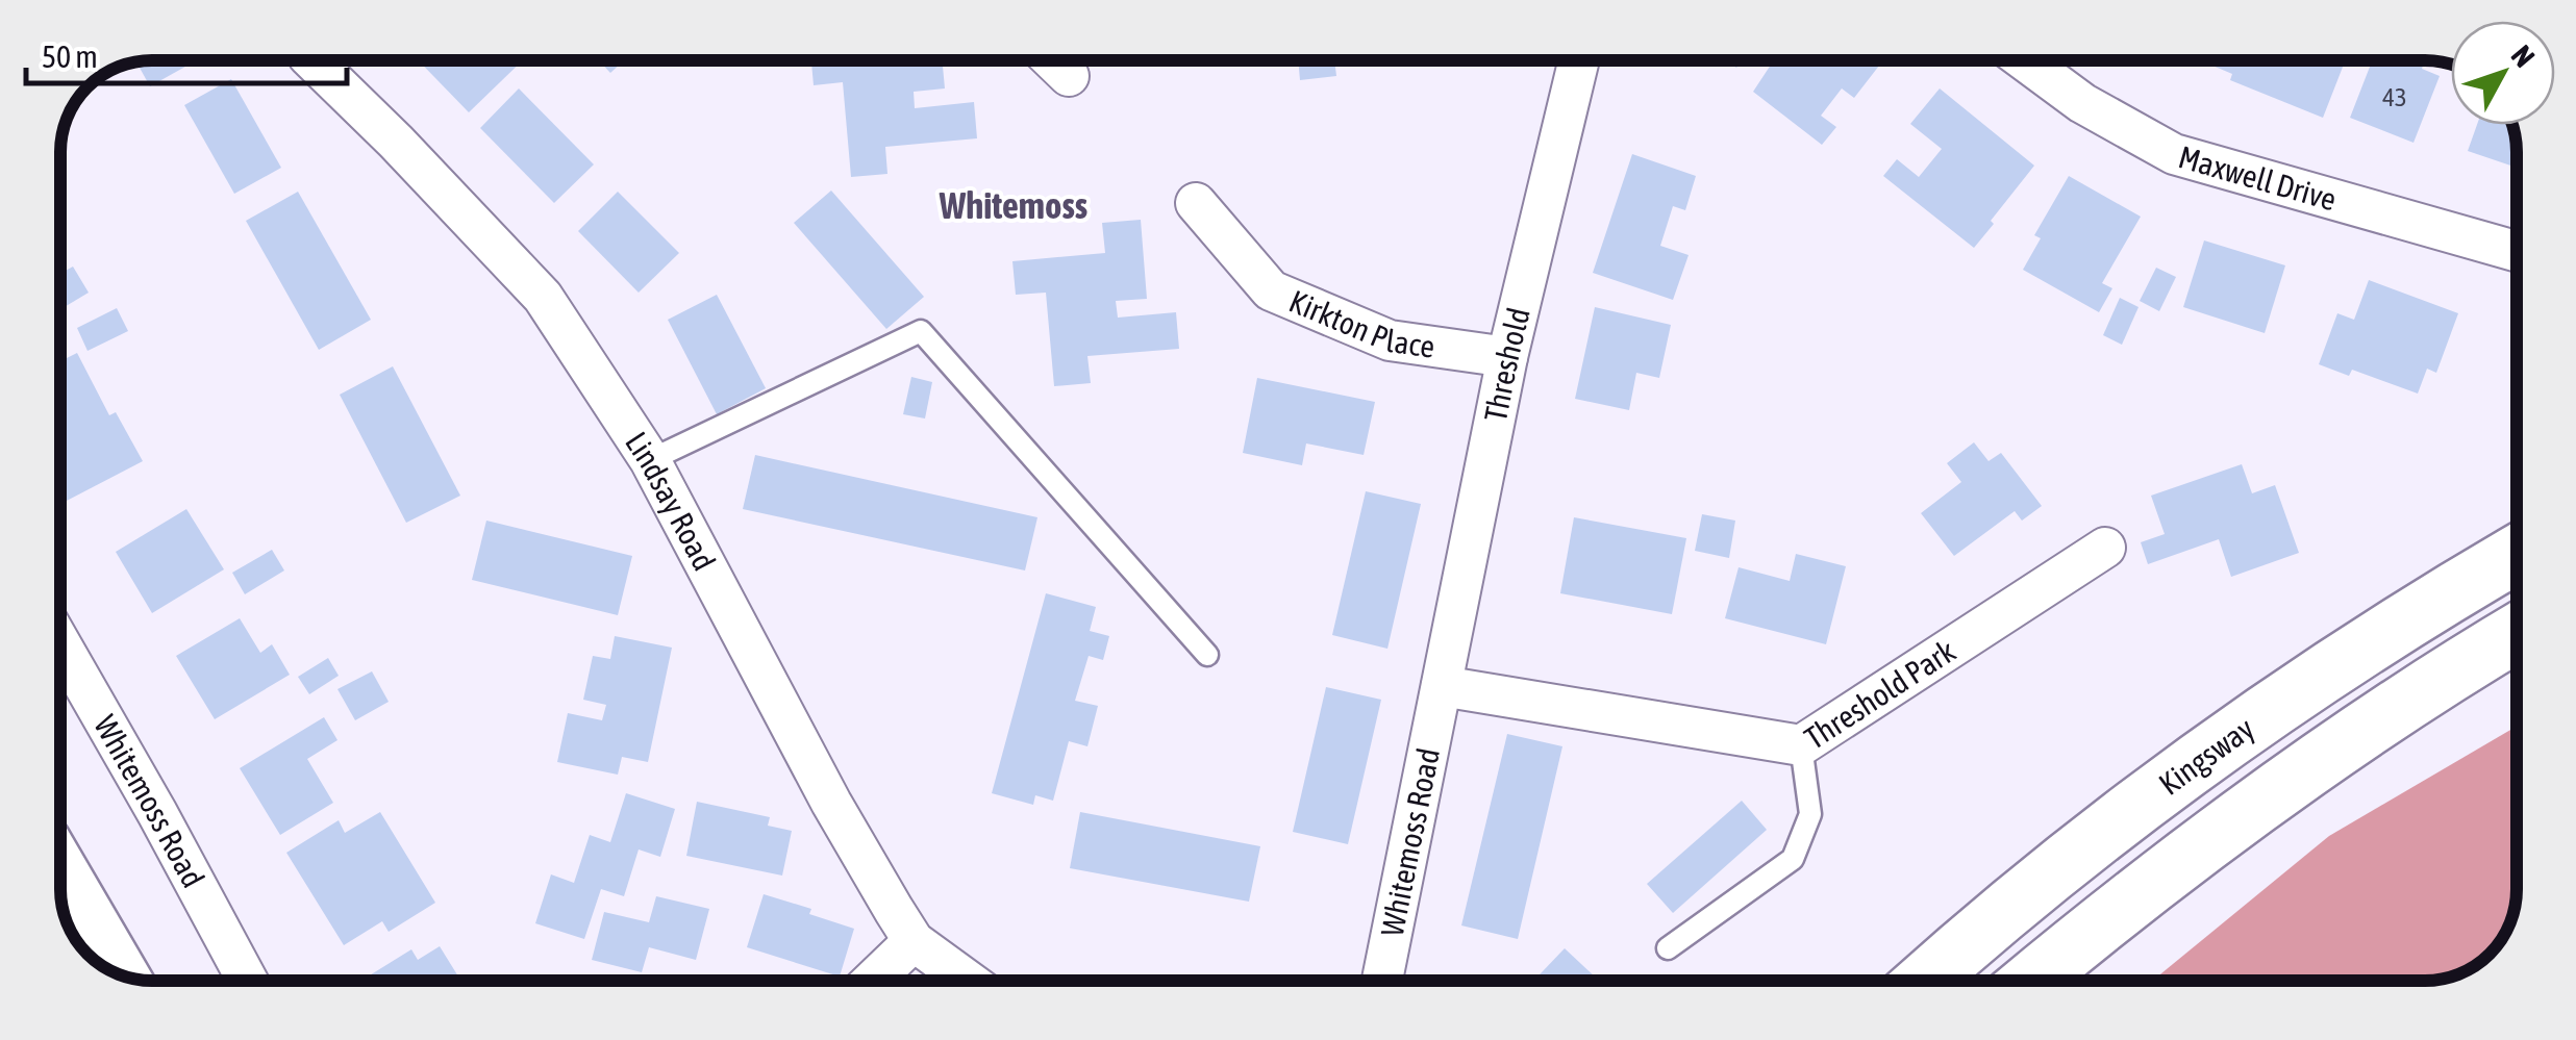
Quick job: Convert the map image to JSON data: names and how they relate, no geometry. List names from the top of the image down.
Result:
{
  "streets": {
    "main road": ["Kingsway"],
    "street": [
      "Maxwell Drive",
      "Kirkton Place",
      "Threshold",
      "Lindsay Road",
      "Threshold Park",
      "Whitemoss Road"
    ]
  },
  "crossings": [
    ["Kirkton Place", "Threshold"],
    ["Threshold", "Threshold Park"],
    ["Threshold", "Whitemoss Road"],
    ["Threshold Park", "Whitemoss Road"]
  ],
  "districts": ["Whitemoss"],
  "house_numbers": ["43"],
  "scale_bar": "50 m",
  "north": "top right"
}
